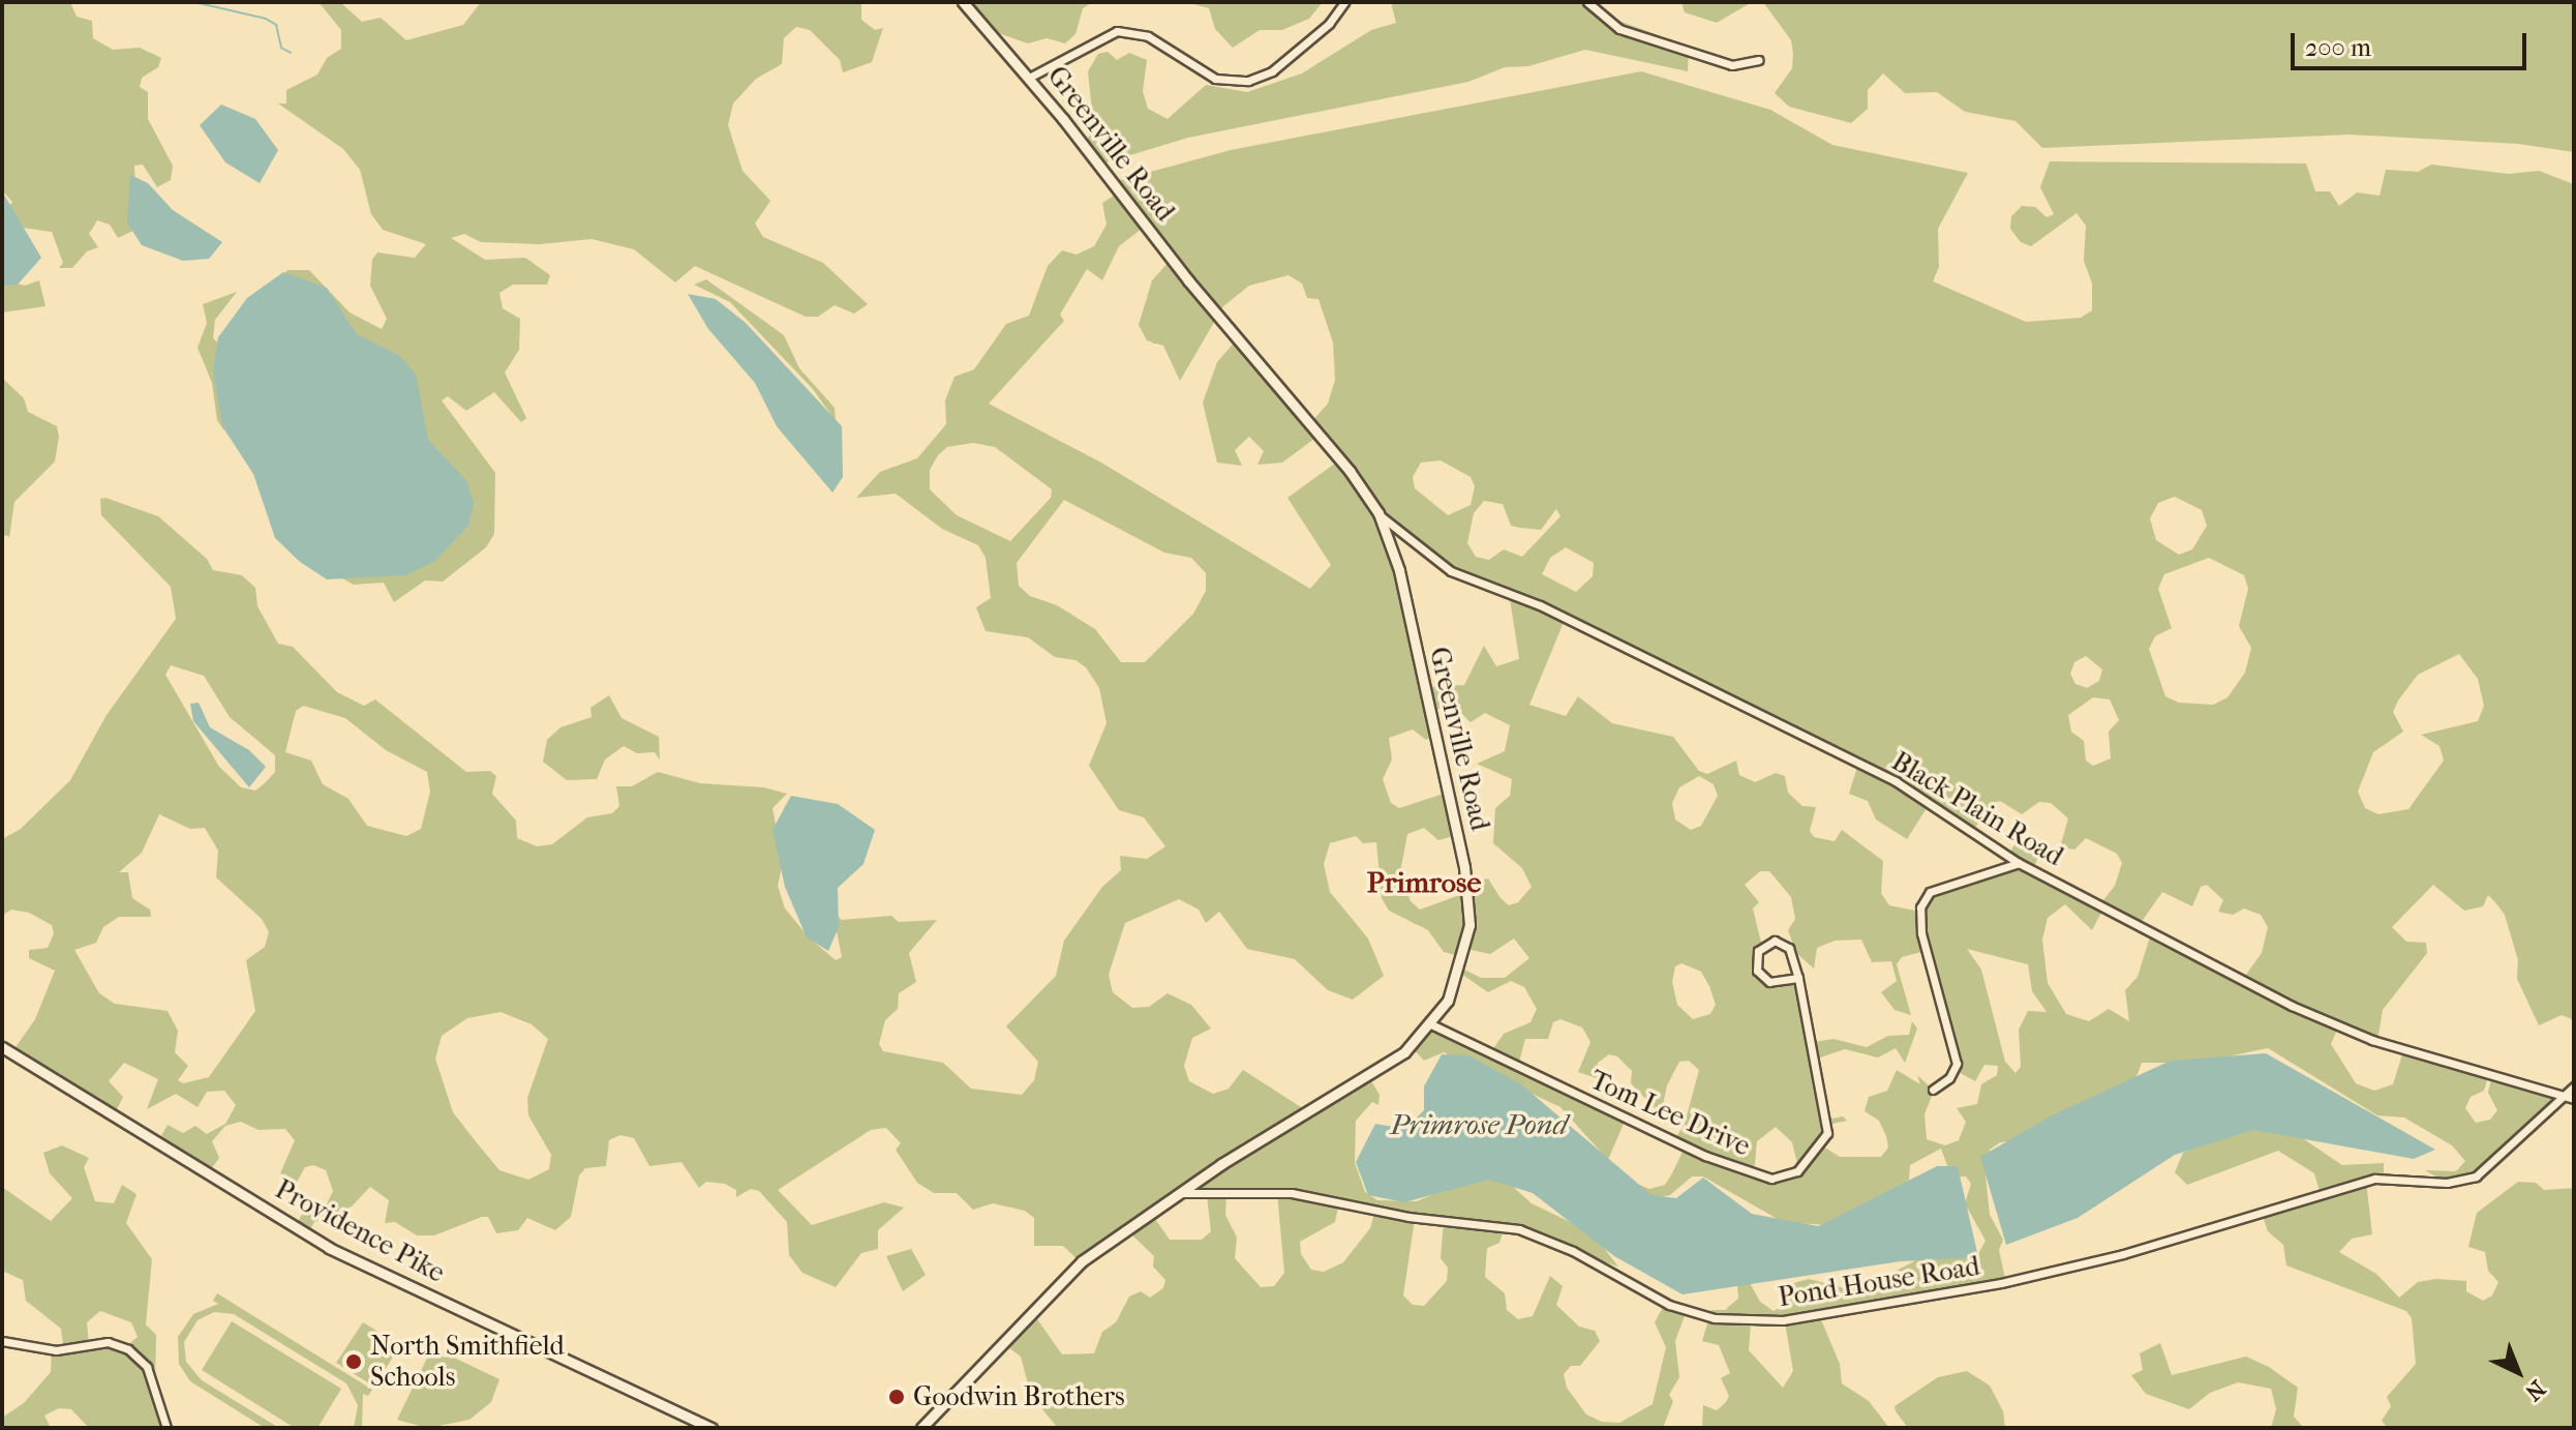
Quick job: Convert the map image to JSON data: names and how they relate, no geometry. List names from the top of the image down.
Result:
{
  "streets": {
    "main road": ["Greenville Road", "Providence Pike"],
    "street": ["Black Plain Road", "Tom Lee Drive", "Pond House Road"]
  },
  "crossings": [
    ["Greenville Road", "Black Plain Road"],
    ["Greenville Road", "Tom Lee Drive"],
    ["Greenville Road", "Pond House Road"],
    ["Black Plain Road", "Pond House Road"]
  ],
  "districts": ["Primrose"],
  "water": ["Primrose Pond"],
  "places": ["North Smithfield Schools", "Goodwin Brothers"],
  "scale_bar": "200 m",
  "north": "bottom right"
}
